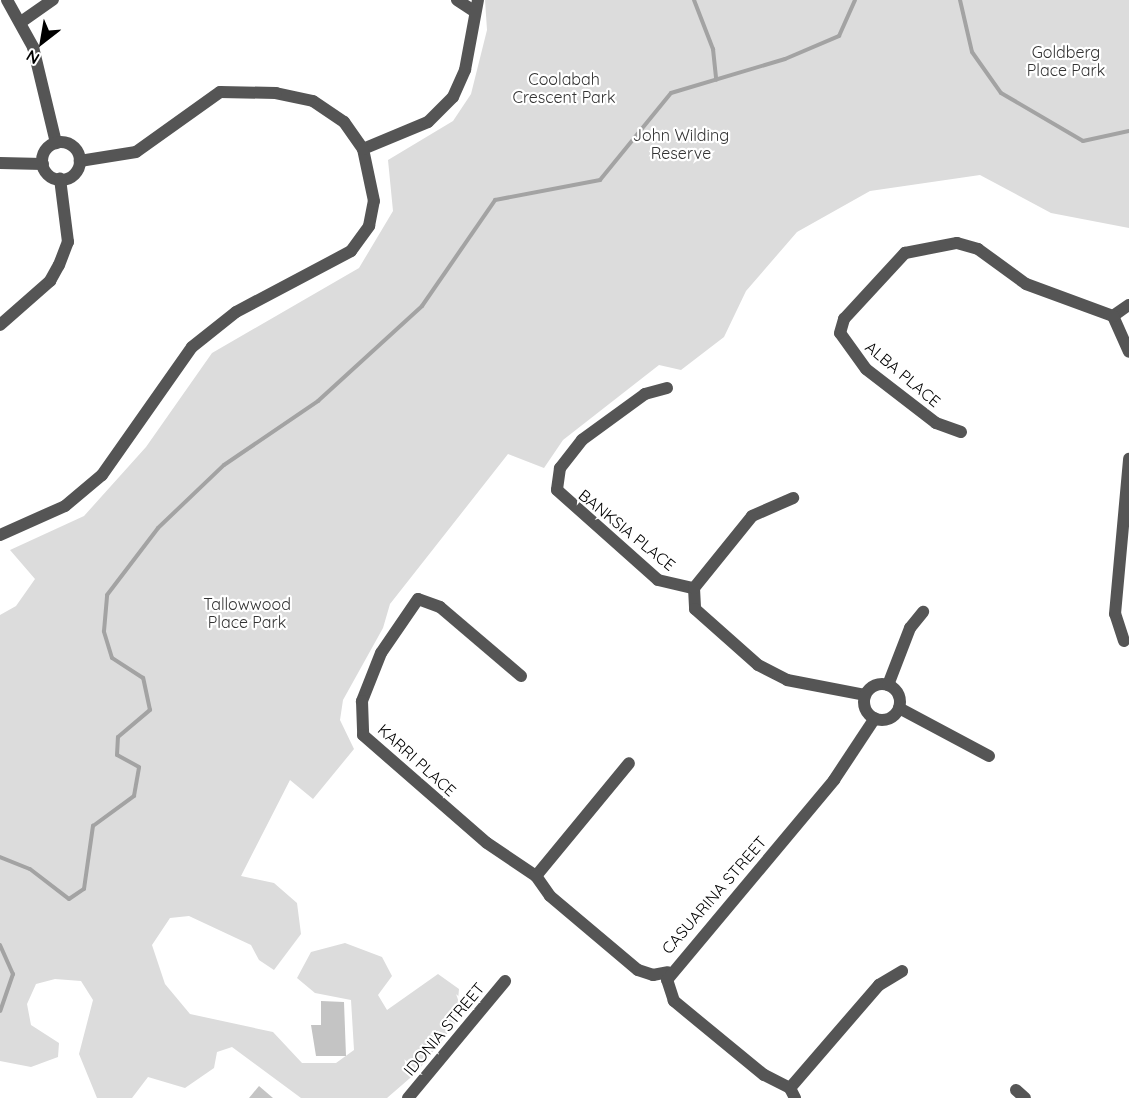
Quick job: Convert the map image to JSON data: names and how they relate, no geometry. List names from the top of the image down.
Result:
{
  "streets": {
    "street": [
      "ALBA PLACE",
      "BANKSIA PLACE",
      "KARRI PLACE",
      "CASUARINA STREET",
      "IDONIA STREET"
    ]
  },
  "crossings": [
    ["KARRI PLACE", "CASUARINA STREET"]
  ],
  "parks": [
    "Goldberg Place Park",
    "Coolabah Crescent Park",
    "John Wilding Reserve",
    "Tallowwood Place Park"
  ],
  "north": "bottom left"
}
